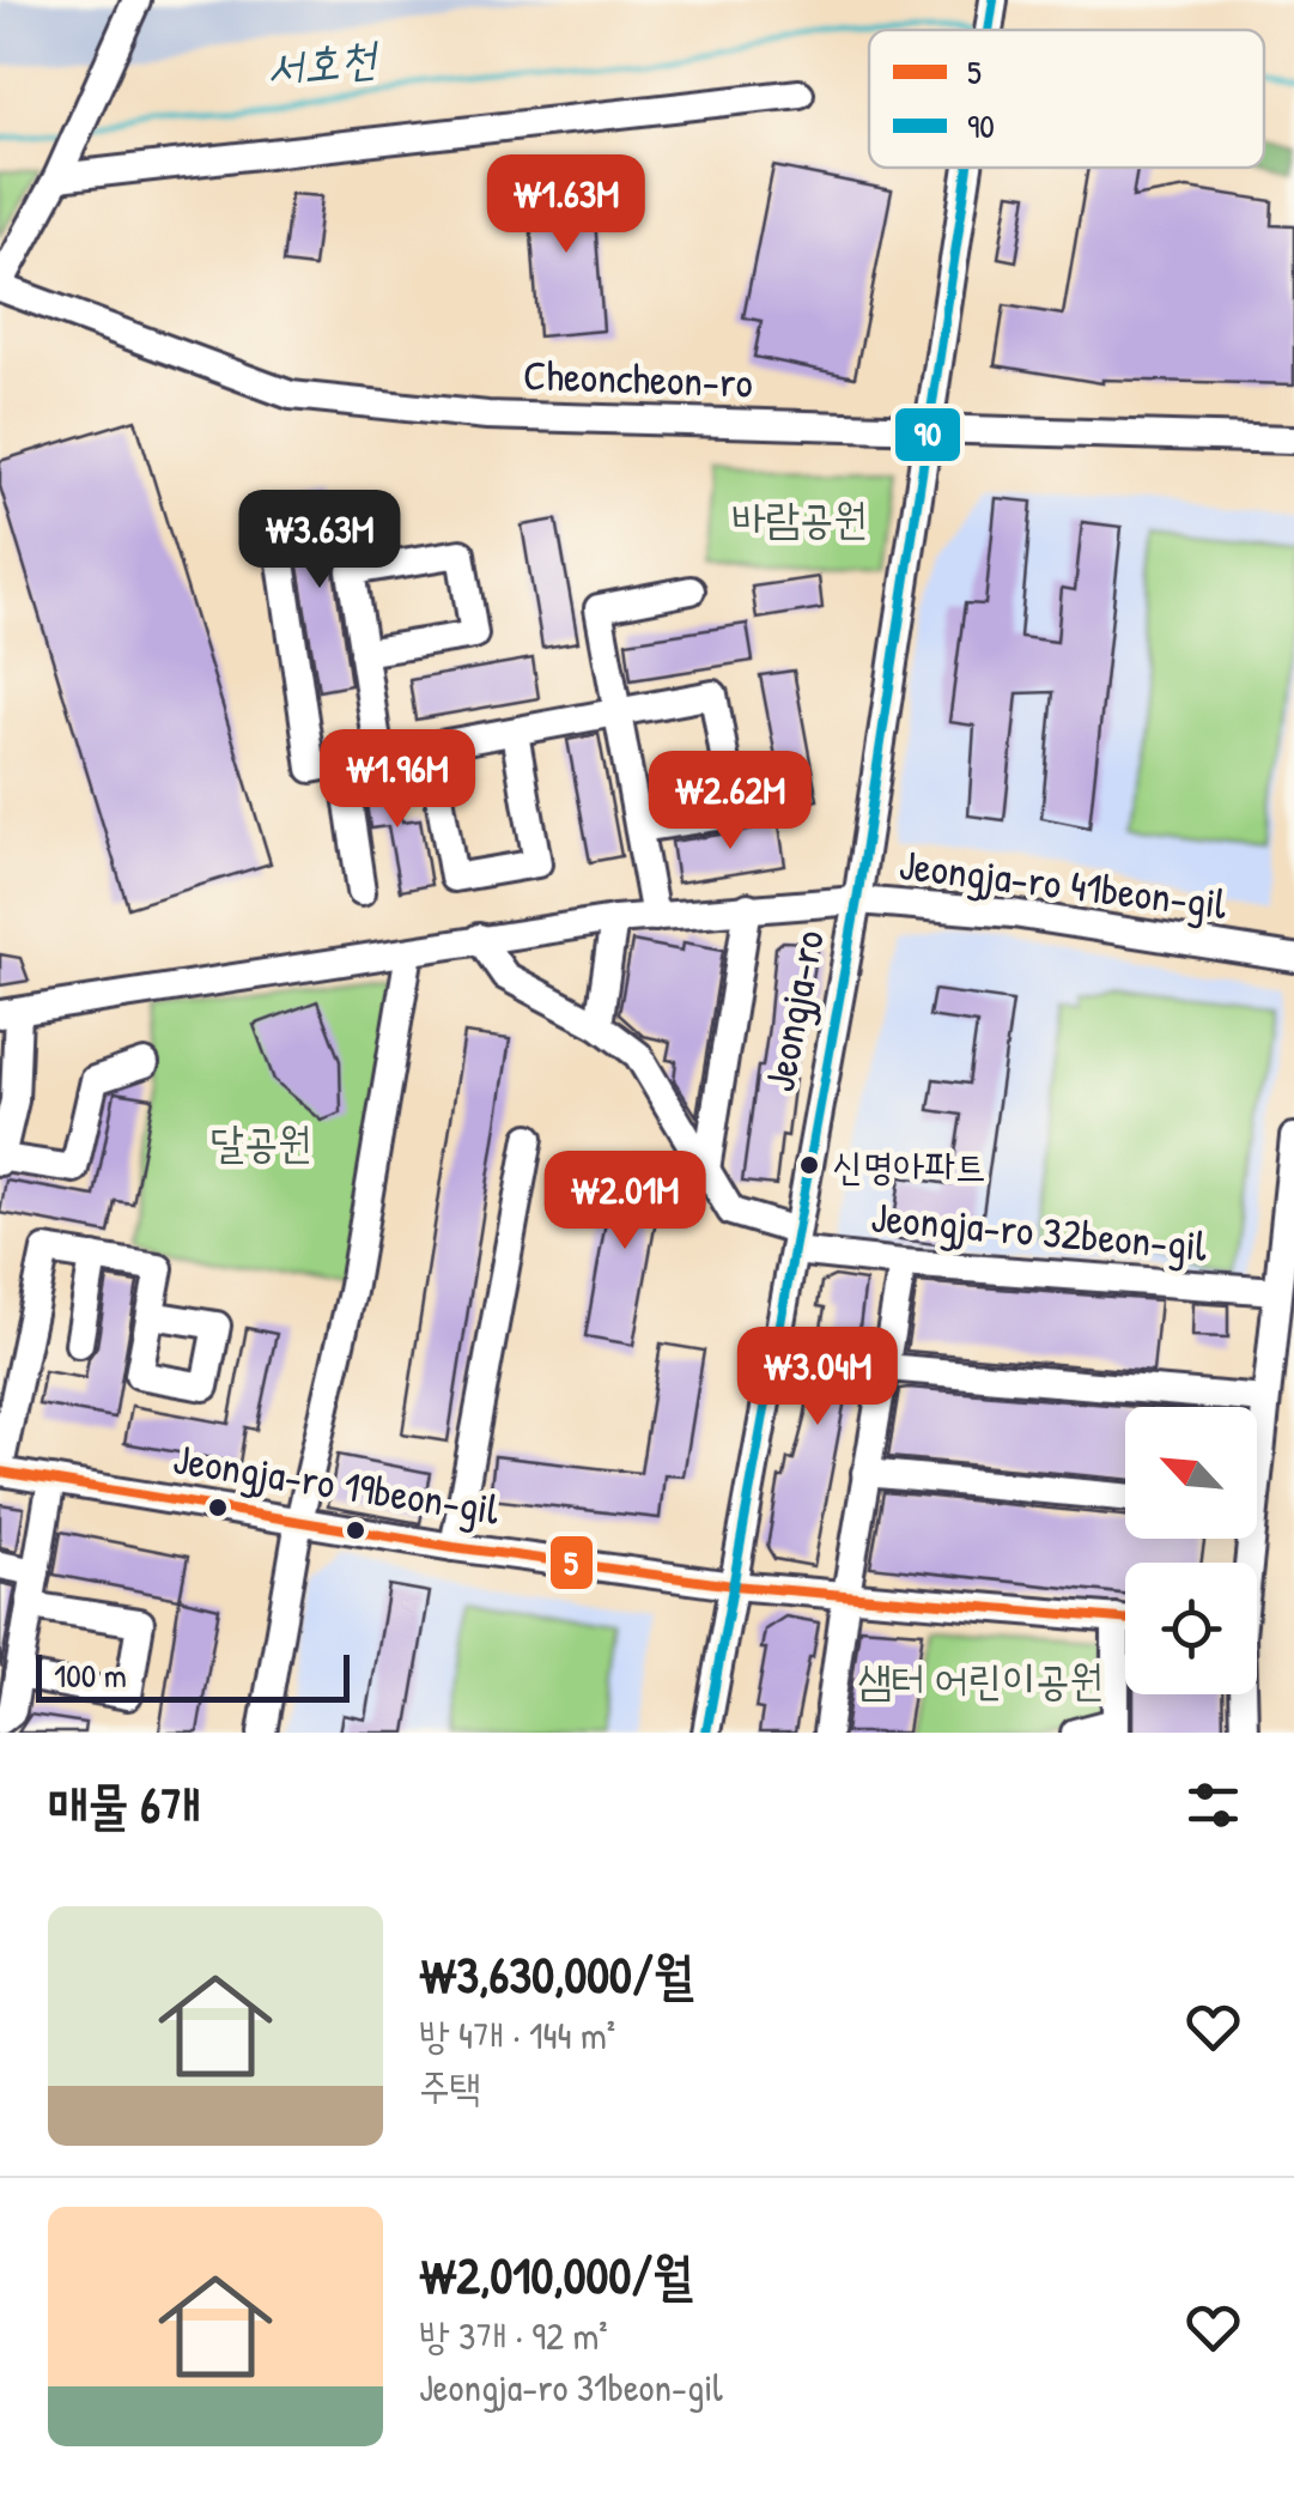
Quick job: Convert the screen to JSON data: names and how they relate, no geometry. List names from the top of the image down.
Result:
{
  "streets": {
    "street": [
      "Cheoncheon-ro",
      "Jeongja-ro 41beon-gil",
      "Jeongja-ro",
      "Jeongja-ro 32beon-gil",
      "Jeongja-ro 19beon-gil"
    ]
  },
  "crossings": [
    ["Cheoncheon-ro", "Jeongja-ro"],
    ["Jeongja-ro 41beon-gil", "Jeongja-ro"],
    ["Jeongja-ro 41beon-gil", "Jeongja-ro 32beon-gil"],
    ["Jeongja-ro", "Jeongja-ro 32beon-gil"],
    ["Jeongja-ro", "Jeongja-ro 19beon-gil"]
  ],
  "water": ["서호천"],
  "parks": ["바람공원", "달공원", "샘터 어린이공원"],
  "places": ["신명아파트"],
  "lines": ["transit line 90", "transit line 5"],
  "legend": ["5", "90"],
  "scale_bar": "100 m",
  "north": "top left",
  "page": {
    "price": [
      "₩1.63M",
      "₩3.63M",
      "₩1.96M",
      "₩2.62M",
      "₩2.01M",
      "₩3.04M"
    ],
    "scale": "100 m",
    "heading": "매물 6개",
    "list": [
      {
        "name": "₩3,630,000/월",
        "note": "방 4개 · 144 m² · 주택"
      },
      {
        "name": "₩2,010,000/월",
        "note": "방 3개 · 92 m² · Jeongja-ro 31beon-gil"
      }
    ]
  }
}
